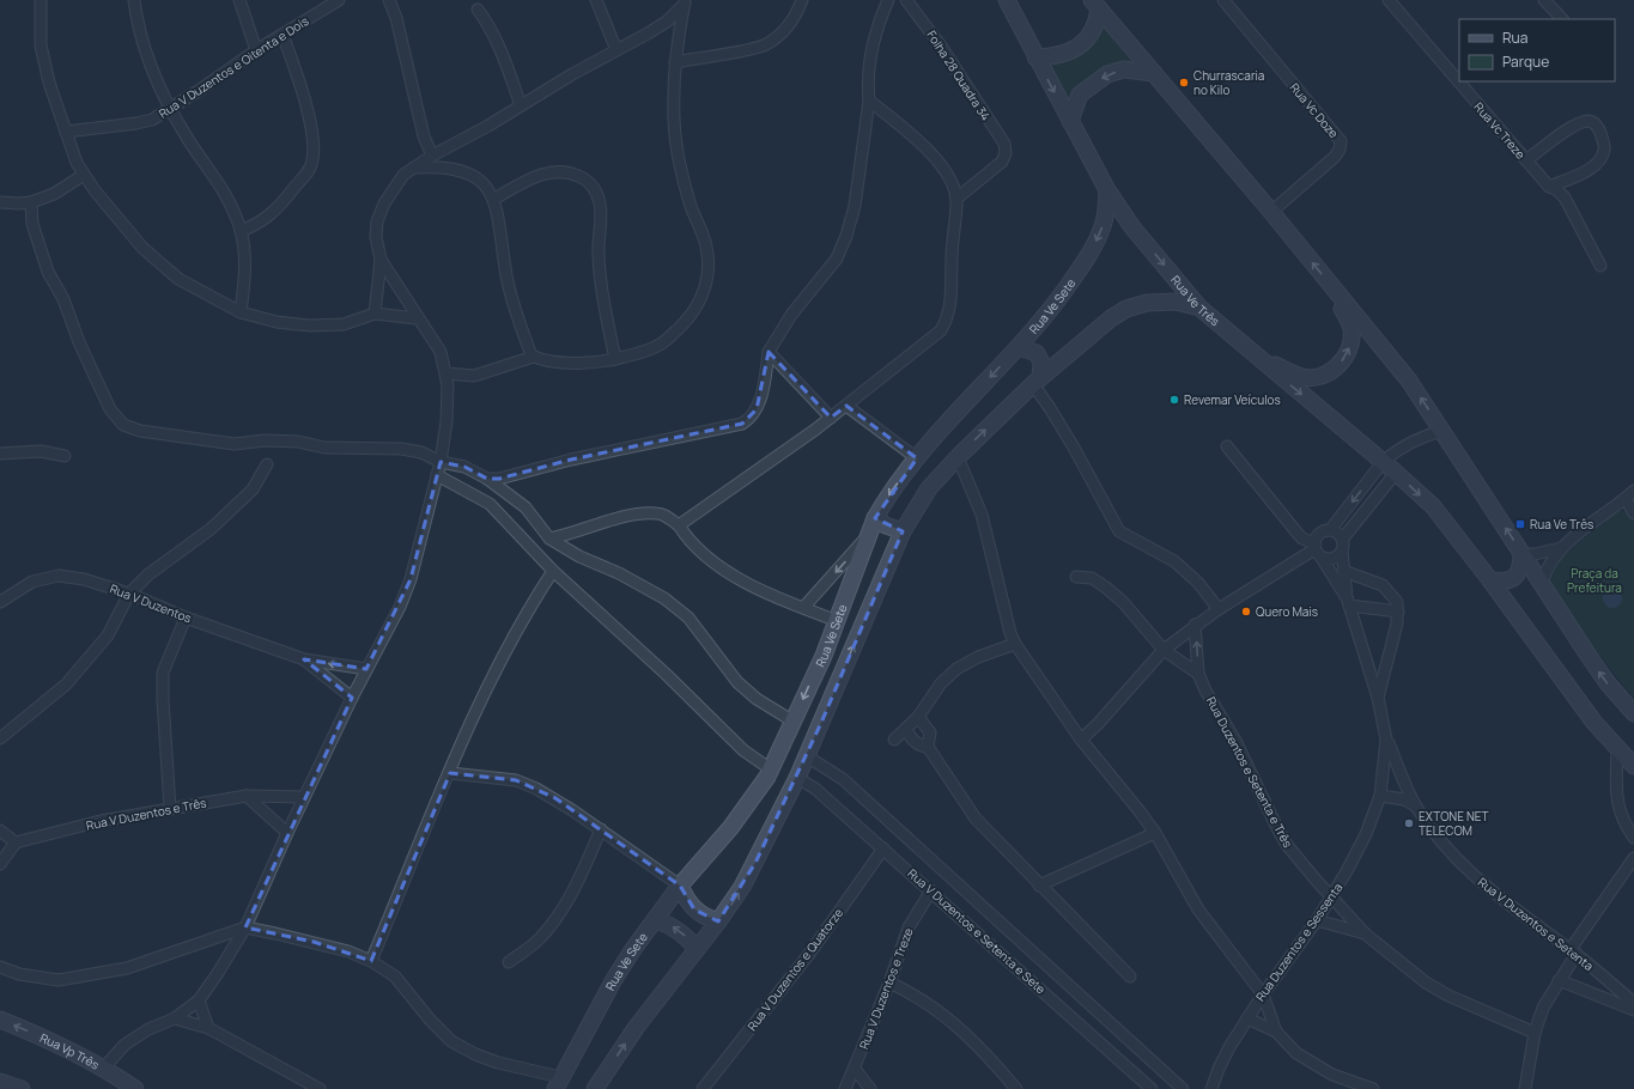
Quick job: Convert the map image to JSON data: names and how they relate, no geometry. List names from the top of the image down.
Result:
{
  "streets": {
    "main road": ["Rua Ve Três", "Rua Ve Sete", "Rua Vp Três"],
    "street": [
      "Rua V Duzentos e Oitenta e Dois",
      "Folha 28 Quadra 34",
      "Rua Vc Doze",
      "Rua Vc Treze",
      "Rua V Duzentos",
      "Rua Duzentos e Setenta e Três",
      "Rua V Duzentos e Três",
      "Rua V Duzentos e Setenta",
      "Rua V Duzentos e Setenta e Sete",
      "Rua Duzentos e Sessenta",
      "Rua V Duzentos e Quatorze",
      "Rua V Duzentos e Treze"
    ]
  },
  "crossings": [
    ["Rua Ve Três", "Rua Ve Sete"],
    ["Rua Ve Sete", "Rua V Duzentos e Setenta e Sete"],
    ["Rua Duzentos e Setenta e Três", "Rua Duzentos e Sessenta"],
    ["Rua V Duzentos e Setenta", "Rua Duzentos e Sessenta"],
    ["Rua V Duzentos e Setenta e Sete", "Rua V Duzentos e Quatorze"],
    ["Rua V Duzentos e Setenta e Sete", "Rua V Duzentos e Treze"]
  ],
  "one_way": ["Rua Vp Três"],
  "parks": ["Praça da Prefeitura"],
  "places": {
    "other": [
      "Churrascaria no Kilo",
      "Revemar Veículos",
      "Quero Mais",
      "EXTONE NET TELECOM"
    ],
    "transit": ["Rua Ve Três"]
  },
  "legend": ["Rua", "Parque"]
}
